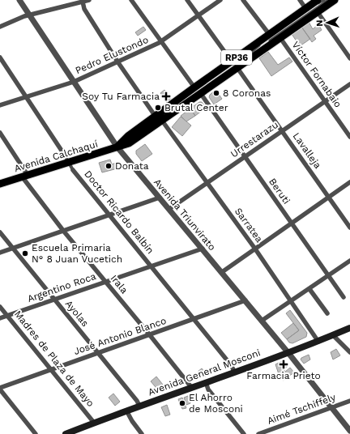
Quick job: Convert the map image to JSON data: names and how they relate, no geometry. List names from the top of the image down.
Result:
{
  "streets": {
    "main road": ["RP36", "Avenida Calchaquí", "Avenida General Mosconi"],
    "street": [
      "Pedro Elustondo",
      "Víctor Fornabaio",
      "Urrestarazu",
      "Lavalleja",
      "Beruti",
      "Doctor Ricardo Balbín",
      "Avenida Triunvirato",
      "Sarratea",
      "Irala",
      "Argentino Roca",
      "Ayolas",
      "José Antonio Blanco",
      "Madres de Plaza de Mayo",
      "Aimé Tschiffely"
    ]
  },
  "crossings": [
    ["Pedro Elustondo", "Doctor Ricardo Balbín"],
    ["Pedro Elustondo", "Avenida Triunvirato"],
    ["Víctor Fornabaio", "Urrestarazu"],
    ["Víctor Fornabaio", "Avenida Calchaquí"],
    ["Urrestarazu", "Lavalleja"],
    ["Urrestarazu", "Beruti"],
    ["Urrestarazu", "Avenida Triunvirato"],
    ["Urrestarazu", "Sarratea"],
    ["Lavalleja", "Avenida Calchaquí"],
    ["Avenida Calchaquí", "Beruti"],
    ["Avenida Calchaquí", "Doctor Ricardo Balbín"],
    ["Avenida Calchaquí", "Avenida Triunvirato"],
    ["Avenida Calchaquí", "Sarratea"],
    ["Avenida Calchaquí", "Irala"],
    ["Doctor Ricardo Balbín", "Argentino Roca"],
    ["Doctor Ricardo Balbín", "José Antonio Blanco"],
    ["Doctor Ricardo Balbín", "Avenida General Mosconi"],
    ["Avenida Triunvirato", "Argentino Roca"],
    ["Avenida Triunvirato", "José Antonio Blanco"],
    ["Avenida Triunvirato", "Avenida General Mosconi"],
    ["Avenida Triunvirato", "Aimé Tschiffely"],
    ["Sarratea", "Avenida General Mosconi"],
    ["Irala", "Argentino Roca"],
    ["Irala", "José Antonio Blanco"],
    ["Irala", "Avenida General Mosconi"],
    ["Argentino Roca", "Ayolas"],
    ["Argentino Roca", "Madres de Plaza de Mayo"],
    ["Ayolas", "José Antonio Blanco"],
    ["Ayolas", "Avenida General Mosconi"],
    ["José Antonio Blanco", "Madres de Plaza de Mayo"],
    ["Madres de Plaza de Mayo", "Avenida General Mosconi"]
  ],
  "places": {
    "other": [
      "8 Coronas",
      "Brutal Center",
      "Donata",
      "Escuela Primaria N° 8 Juan Vucetich",
      "El Ahorro de Mosconi"
    ],
    "health": ["Soy Tu Farmacia", "Farmacia Prieto"]
  },
  "north": "left"
}
